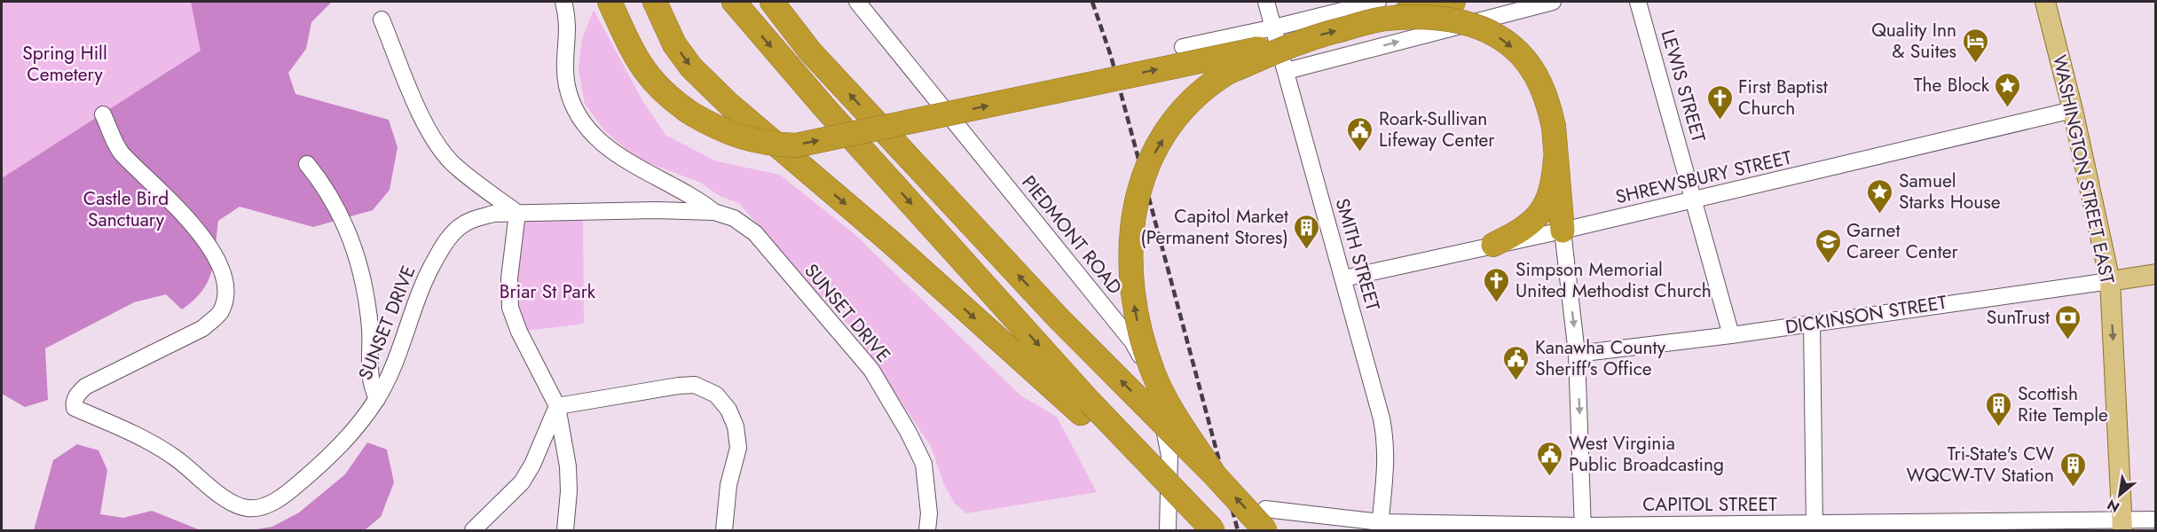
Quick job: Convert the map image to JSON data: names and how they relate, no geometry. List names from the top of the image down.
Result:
{
  "streets": {
    "main road": ["WASHINGTON STREET EAST", "DICKINSON STREET"],
    "street": [
      "LEWIS STREET",
      "SHREWSBURY STREET",
      "PIEDMONT ROAD",
      "SMITH STREET",
      "SUNSET DRIVE",
      "CAPITOL STREET"
    ]
  },
  "crossings": [
    ["LEWIS STREET", "SHREWSBURY STREET"],
    ["LEWIS STREET", "DICKINSON STREET"],
    ["WASHINGTON STREET EAST", "SHREWSBURY STREET"],
    ["WASHINGTON STREET EAST", "DICKINSON STREET"],
    ["WASHINGTON STREET EAST", "CAPITOL STREET"],
    ["SHREWSBURY STREET", "SMITH STREET"],
    ["SMITH STREET", "CAPITOL STREET"]
  ],
  "one_way": ["WASHINGTON STREET EAST"],
  "parks": ["Spring Hill Cemetery", "Castle Bird Sanctuary", "Briar St Park"],
  "places": {
    "hotel": ["Quality Inn & Suites"],
    "place": ["The Block", "Samuel Starks House"],
    "church": ["First Baptist Church", "Simpson Memorial United Methodist Church"],
    "public building": ["Roark-Sullivan Lifeway Center", "Kanawha County Sheriff's Office", "West Virginia Public Broadcasting"],
    "building": ["Capitol Market (Permanent Stores)", "Scottish Rite Temple", "Tri-State's CW WQCW-TV Station"],
    "school or university": ["Garnet Career Center"],
    "bank": ["SunTrust"]
  },
  "north": "bottom left"
}
